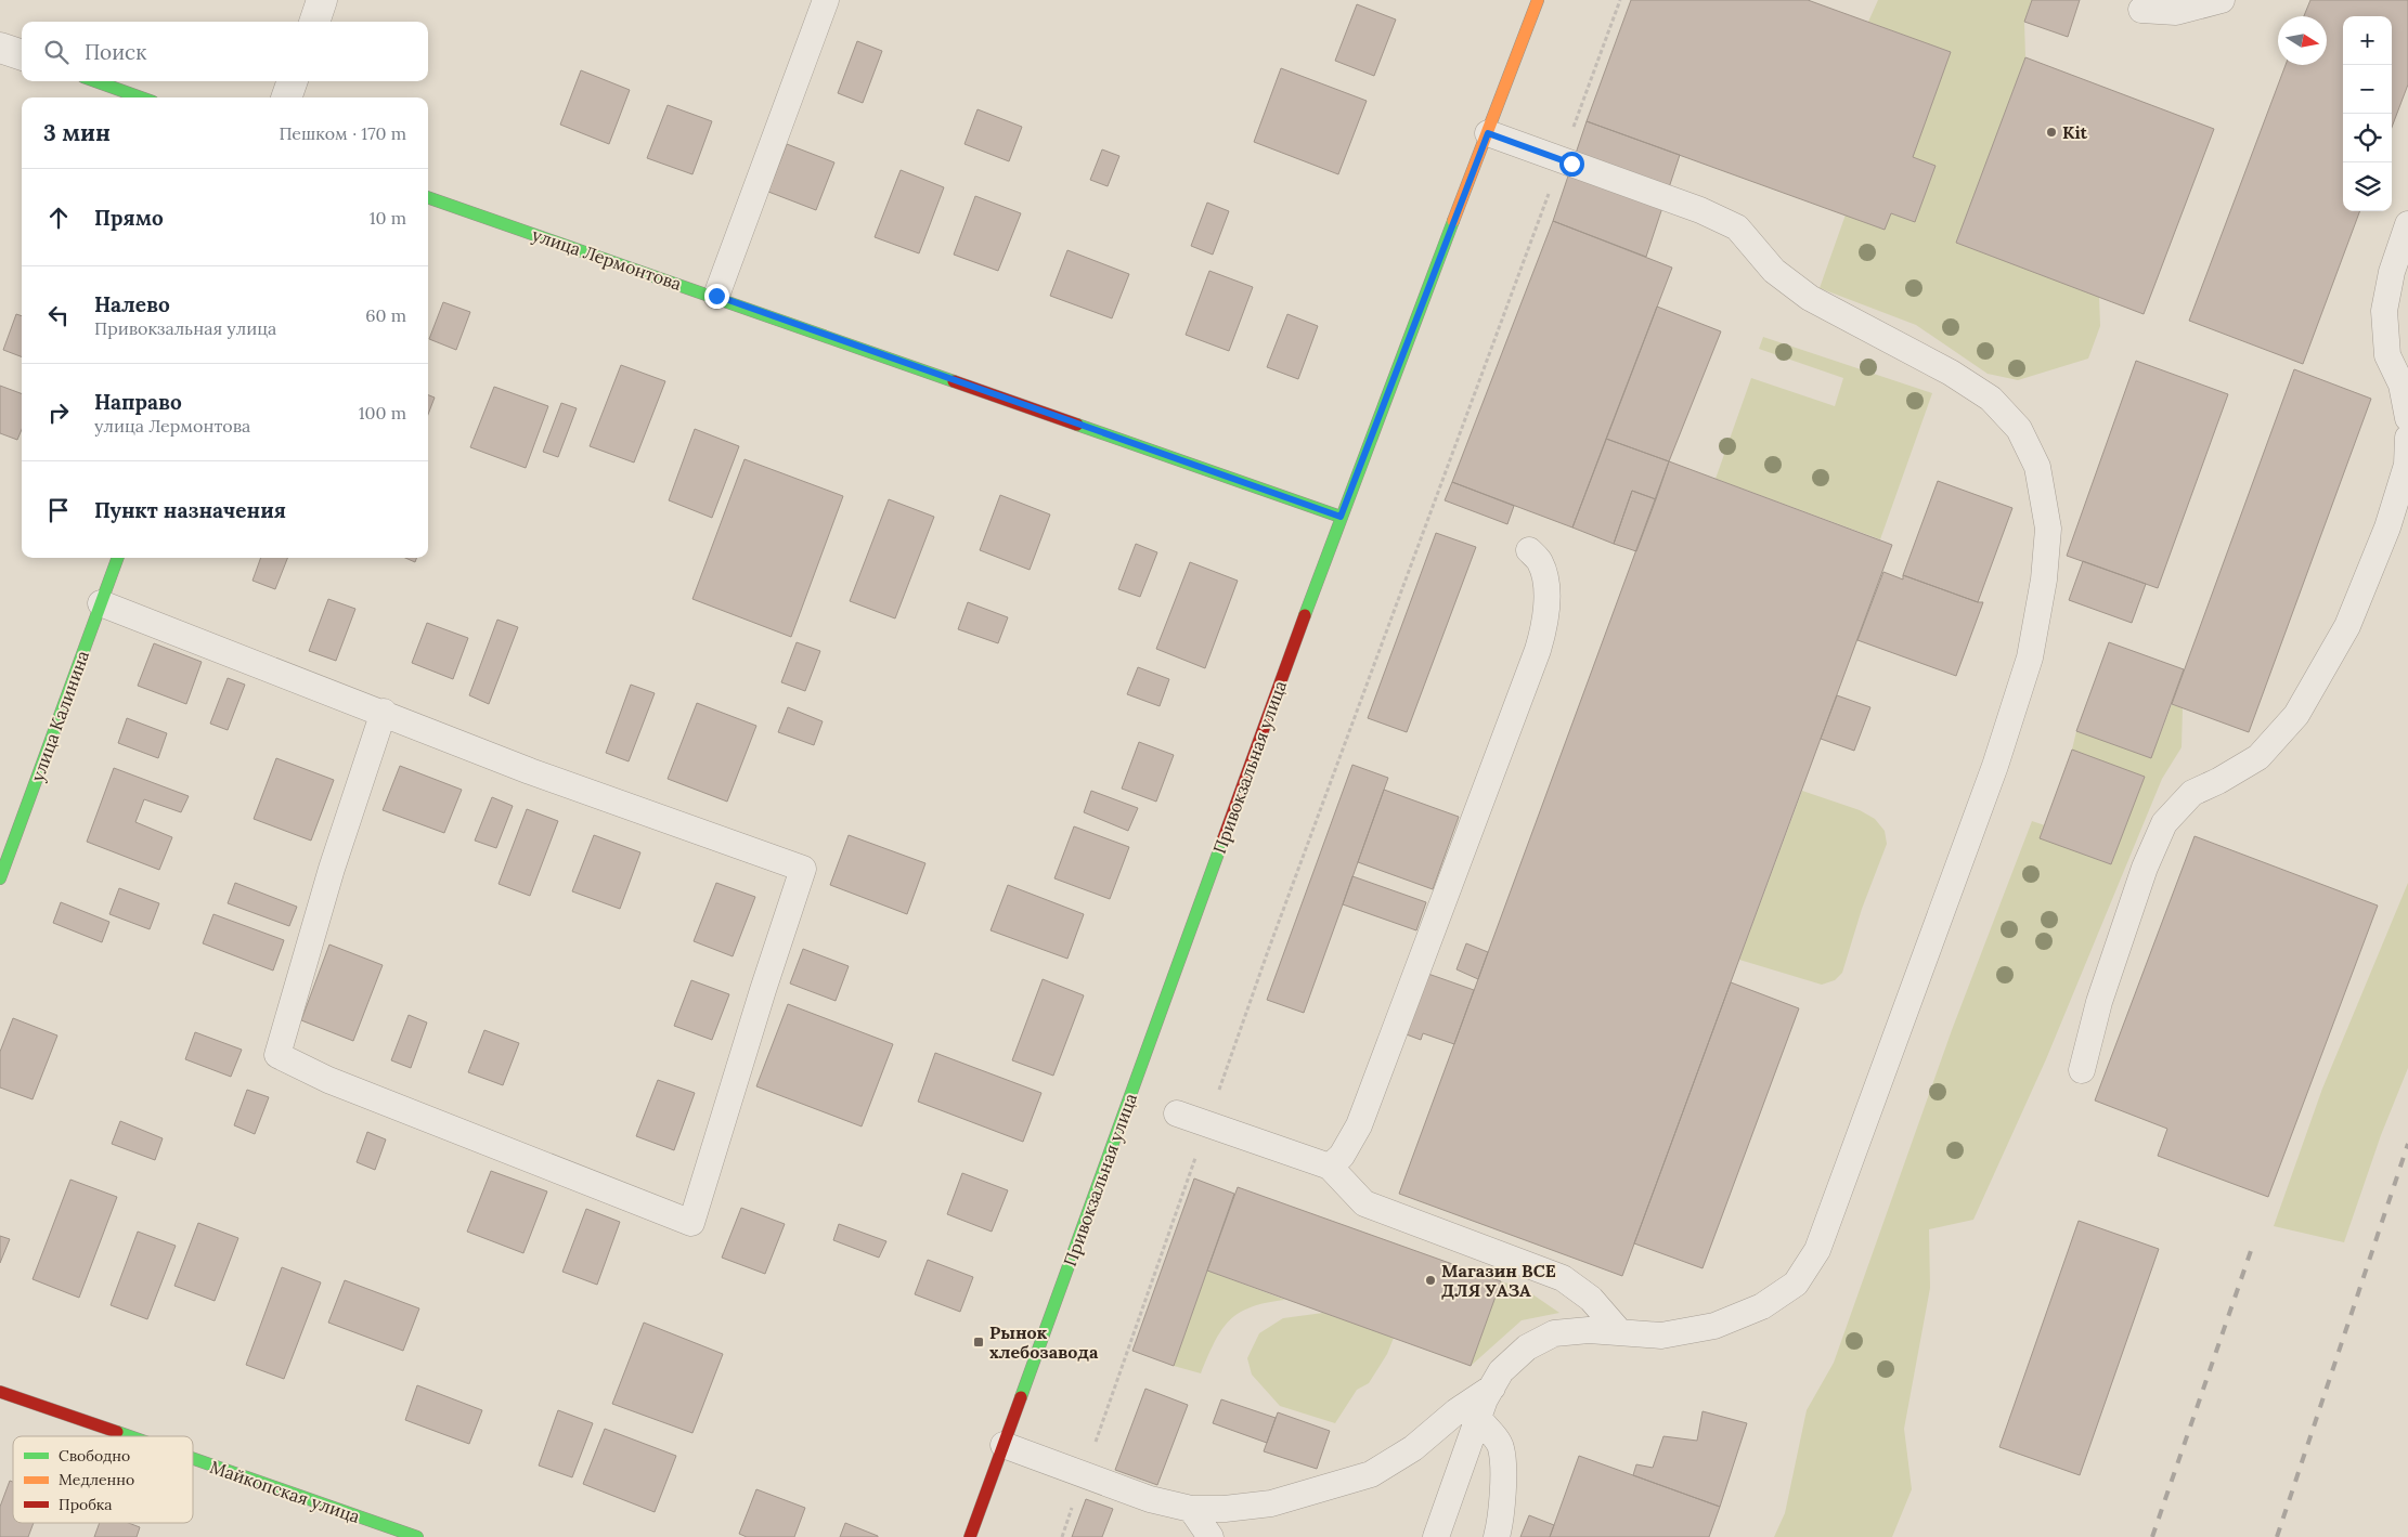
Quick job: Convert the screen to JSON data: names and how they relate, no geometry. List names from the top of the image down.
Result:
{
  "streets": {
    "street": [
      "улица Лермонтова",
      "улица Калинина",
      "Привокзальная улица",
      "Майкопская улица"
    ]
  },
  "crossings": [
    ["улица Лермонтова", "Привокзальная улица"]
  ],
  "places": {
    "other": ["Kit", "Магазин ВСЕ ДЛЯ УАЗА"],
    "transit": ["Рынок хлебозавода"]
  },
  "legend": ["Свободно", "Медленно", "Пробка"],
  "north": "right",
  "page": {
    "map_buttons": ["+", "−"],
    "search": "Поиск",
    "heading": ["3 мин", "Пешком · 170 m"],
    "list": [
      ["Прямо", "10 m"],
      ["Налево", "Привокзальная улица", "60 m"],
      ["Направо", "улица Лермонтова", "100 m"],
      "Пункт назначения"
    ]
  }
}
